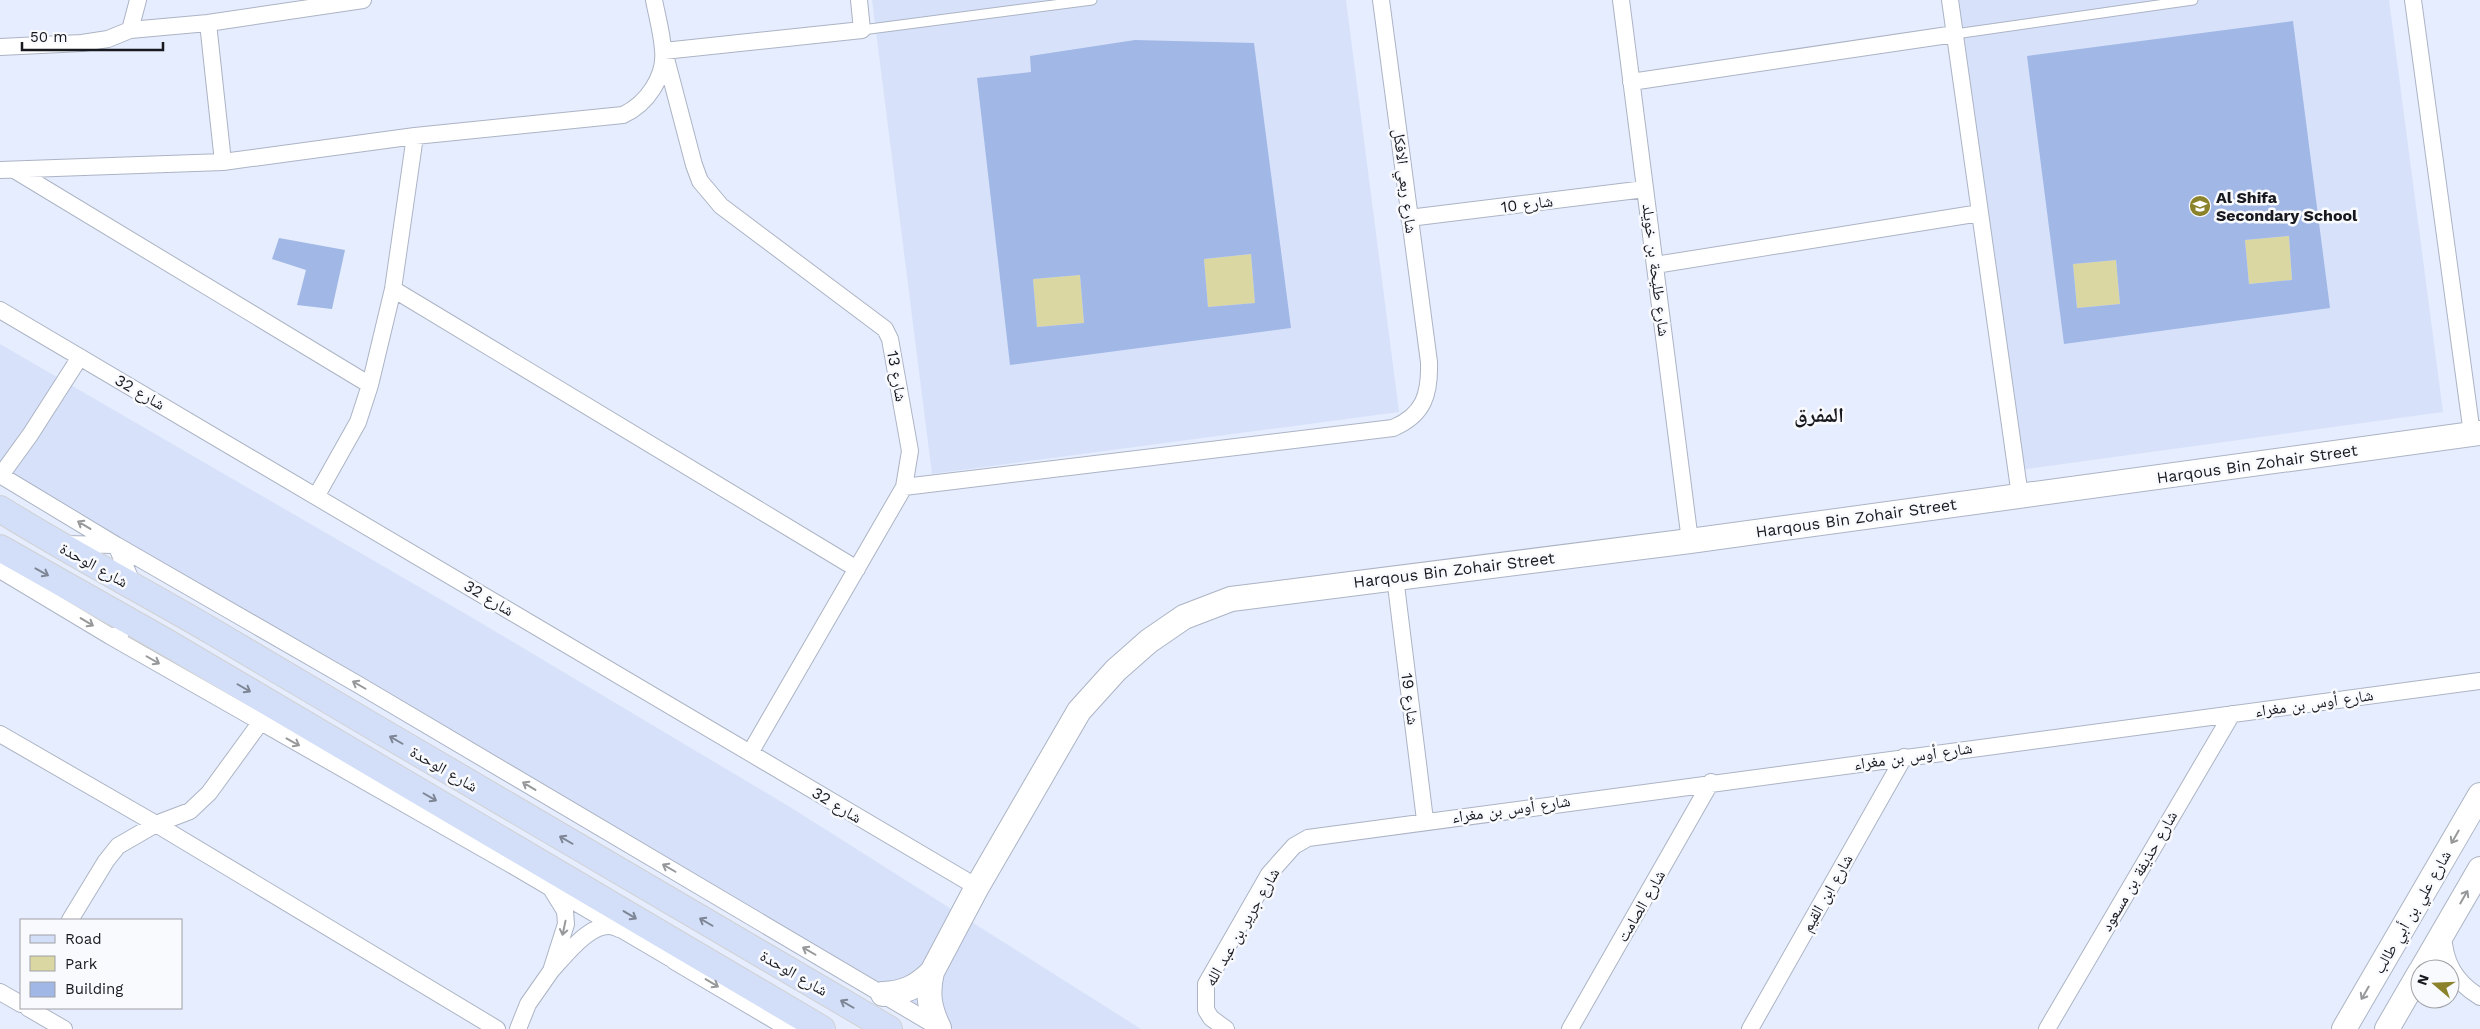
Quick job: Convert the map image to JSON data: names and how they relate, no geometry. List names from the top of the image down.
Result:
{
  "streets": {
    "main road": ["شارع الوحدة"],
    "street": [
      "شارع ربعي الافكل",
      "شارع 10",
      "شارع طليحة بن خويلد",
      "شارع 13",
      "شارع 32",
      "Harqous Bin Zohair Street",
      "شارع 19",
      "شارع أوس بن مغراء",
      "شارع حذيفة بن مسعود",
      "شارع ابن القيم",
      "شارع الصامت",
      "شارع علي بن أبي طالب",
      "شارع جرير بن عبد الله"
    ]
  },
  "crossings": [
    ["شارع ربعي الافكل", "شارع 10"],
    ["شارع ربعي الافكل", "شارع 13"],
    ["شارع 10", "شارع طليحة بن خويلد"],
    ["شارع طليحة بن خويلد", "Harqous Bin Zohair Street"],
    ["شارع 13", "شارع 32"],
    ["شارع 32", "Harqous Bin Zohair Street"],
    ["Harqous Bin Zohair Street", "شارع 19"],
    ["شارع 19", "شارع أوس بن مغراء"],
    ["شارع أوس بن مغراء", "شارع حذيفة بن مسعود"],
    ["شارع أوس بن مغراء", "شارع ابن القيم"],
    ["شارع أوس بن مغراء", "شارع الصامت"],
    ["شارع أوس بن مغراء", "شارع جرير بن عبد الله"]
  ],
  "districts": ["المفرق"],
  "places": {
    "school or university": ["Al Shifa Secondary School"]
  },
  "legend": ["Road", "Park", "Building"],
  "scale_bar": "50 m",
  "north": "left"
}
